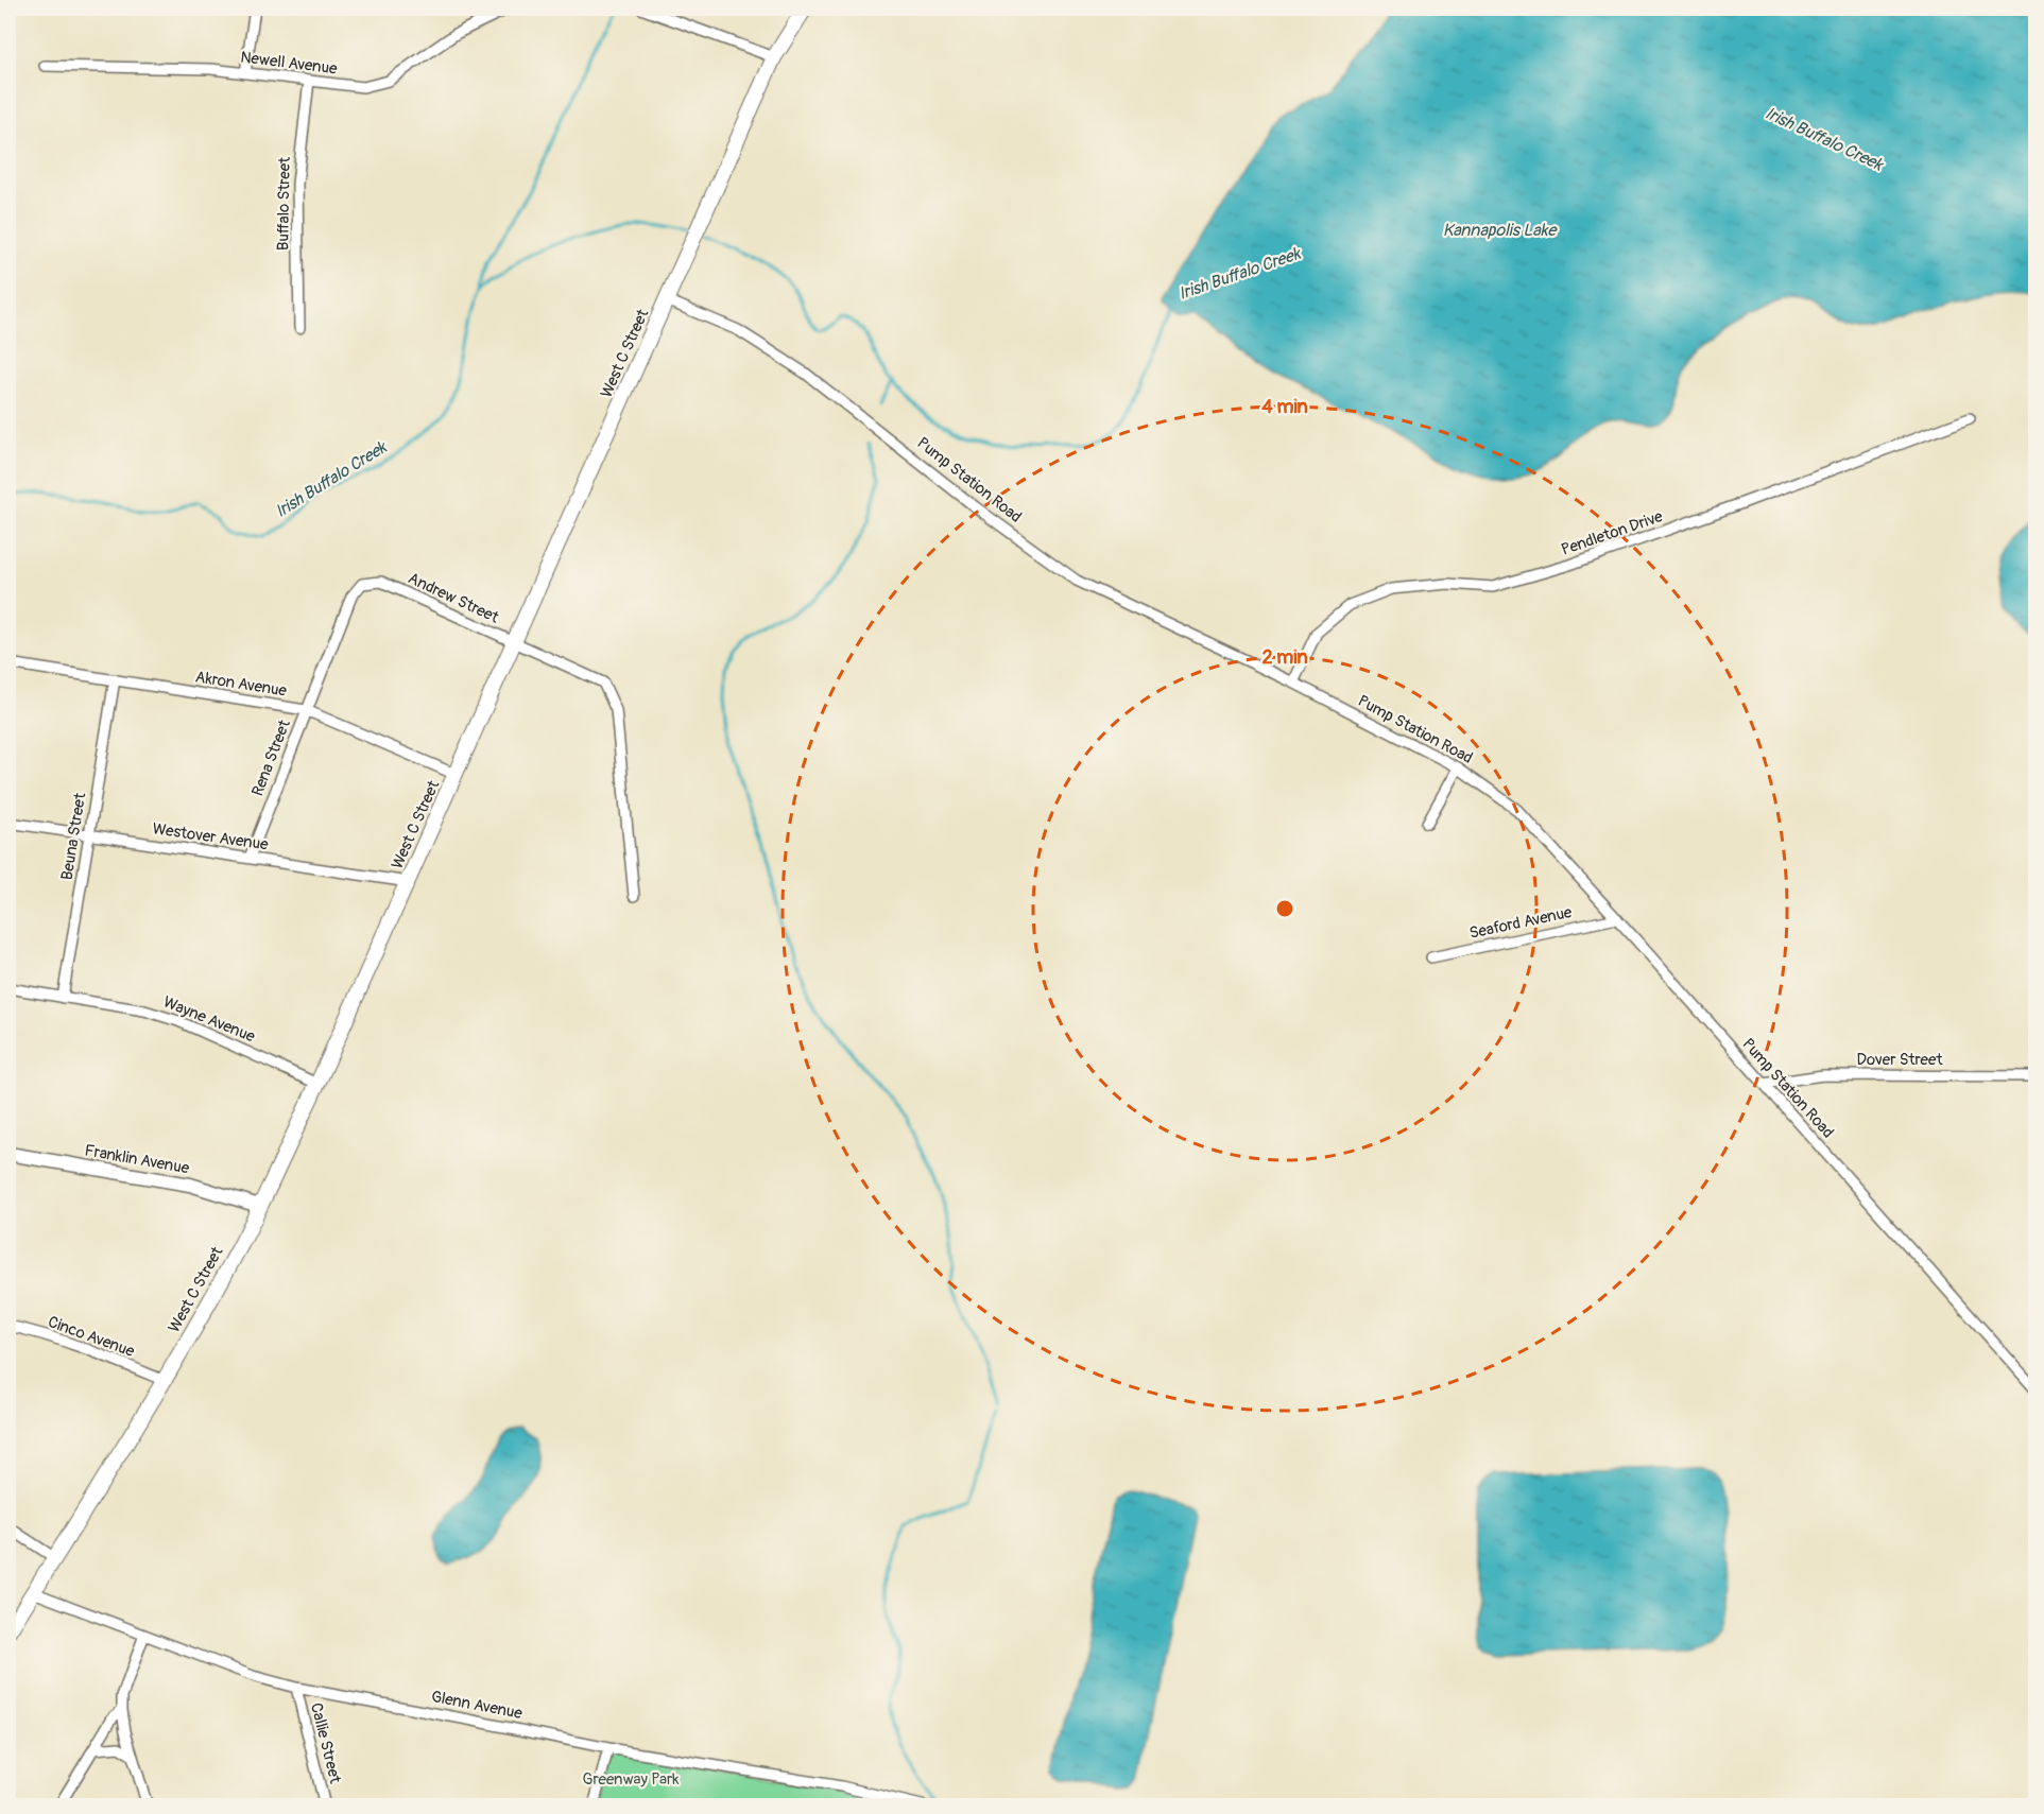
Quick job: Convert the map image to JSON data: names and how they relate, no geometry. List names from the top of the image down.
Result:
{
  "streets": {
    "main road": ["West C Street"],
    "street": [
      "Newell Avenue",
      "Buffalo Street",
      "Pump Station Road",
      "Pendleton Drive",
      "Andrew Street",
      "Akron Avenue",
      "Rena Street",
      "Beuna Street",
      "Westover Avenue",
      "Seaford Avenue",
      "Wayne Avenue",
      "Dover Street",
      "Franklin Avenue",
      "Cinco Avenue",
      "Glenn Avenue",
      "Callie Street"
    ]
  },
  "crossings": [
    ["Newell Avenue", "Buffalo Street"],
    ["West C Street", "Pump Station Road"],
    ["West C Street", "Andrew Street"],
    ["West C Street", "Akron Avenue"],
    ["West C Street", "Westover Avenue"],
    ["West C Street", "Wayne Avenue"],
    ["West C Street", "Franklin Avenue"],
    ["West C Street", "Cinco Avenue"],
    ["West C Street", "Glenn Avenue"],
    ["Pump Station Road", "Pendleton Drive"],
    ["Pump Station Road", "Seaford Avenue"],
    ["Pump Station Road", "Dover Street"],
    ["Andrew Street", "Rena Street"],
    ["Akron Avenue", "Rena Street"],
    ["Akron Avenue", "Beuna Street"],
    ["Rena Street", "Westover Avenue"],
    ["Beuna Street", "Westover Avenue"],
    ["Beuna Street", "Wayne Avenue"],
    ["Glenn Avenue", "Callie Street"]
  ],
  "water": ["Irish Buffalo Creek", "Kannapolis Lake"],
  "parks": ["Greenway Park"],
  "rings": ["4 min", "2 min"]
}
